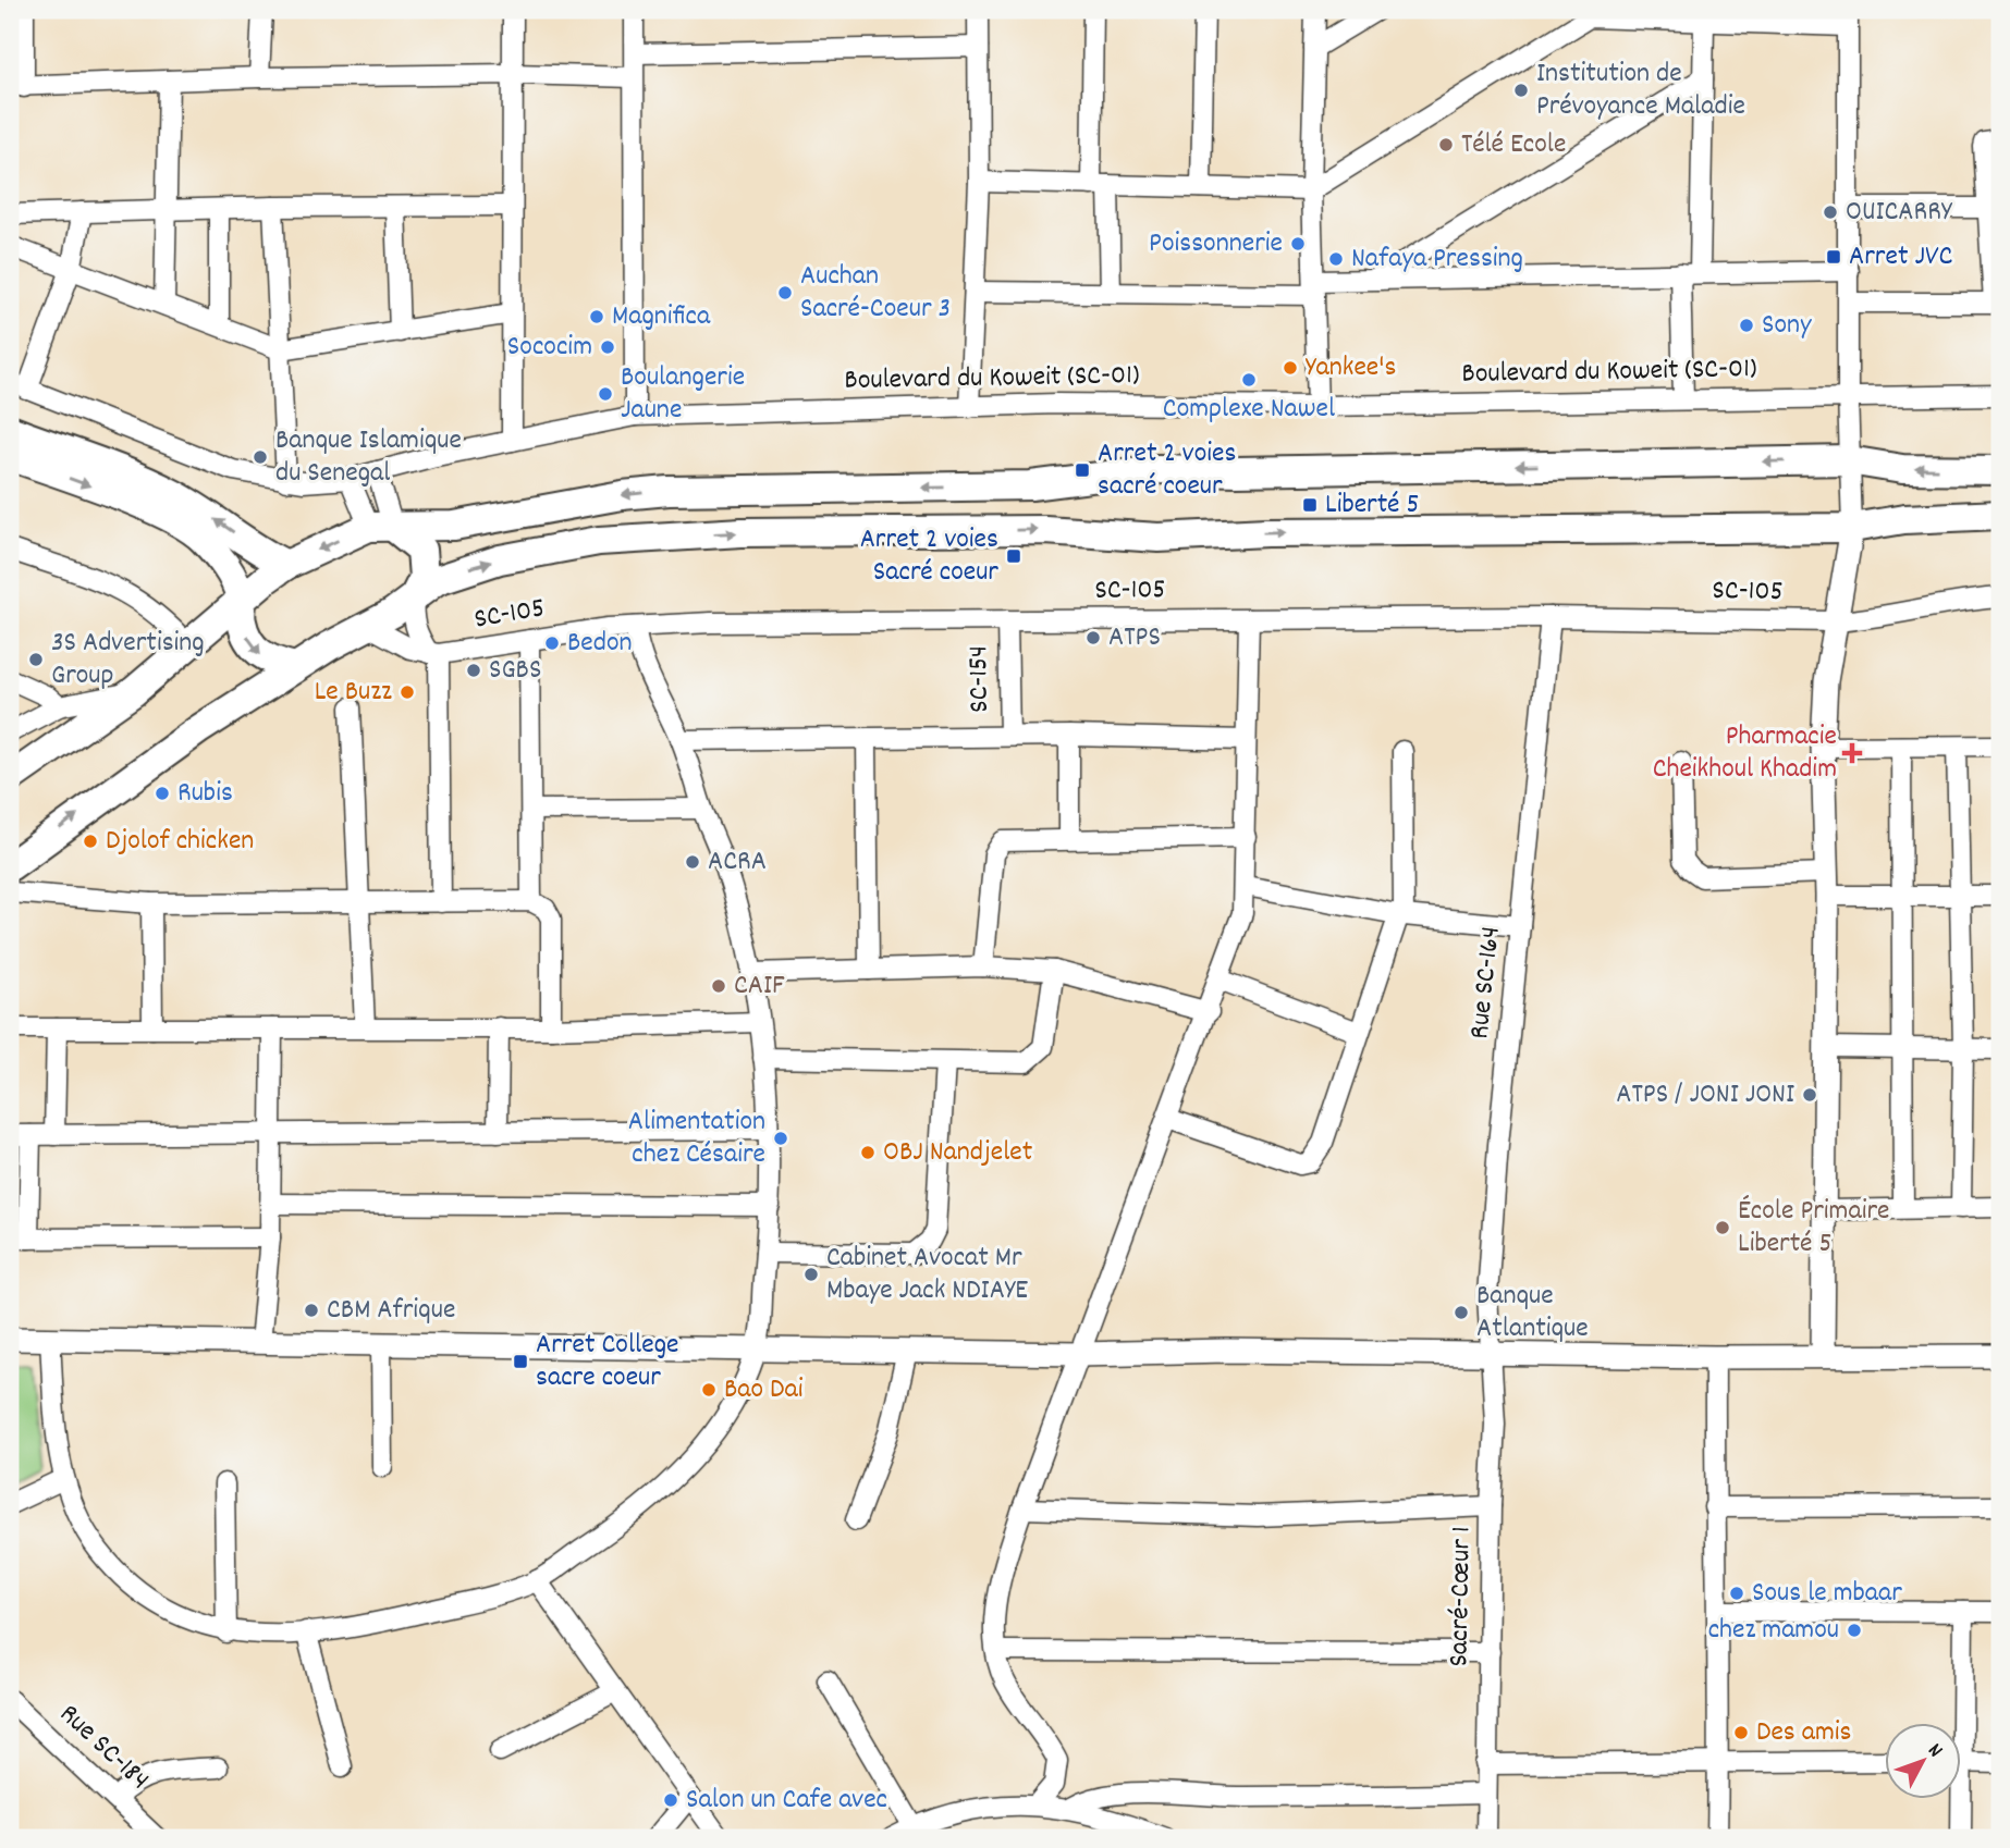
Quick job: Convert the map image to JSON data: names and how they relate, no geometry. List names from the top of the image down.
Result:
{
  "streets": {
    "street": [
      "Boulevard du Koweit (SC-01)",
      "SC-105",
      "SC-154",
      "Rue SC-164",
      "Sacré-Cœur 1",
      "Rue SC-184"
    ]
  },
  "crossings": [
    ["SC-105", "SC-154"],
    ["SC-105", "Rue SC-164"],
    ["Rue SC-164", "Sacré-Cœur 1"]
  ],
  "places": {
    "other": [
      "Institution de Prévoyance Maladie",
      "Télé Ecole",
      "OUICARRY",
      "Poissonnerie",
      "Nafaya Pressing",
      "Auchan Sacré-Coeur 3",
      "Magnifica",
      "Sony",
      "Sococim",
      "Yankee's",
      "Complexe Nawel",
      "Boulangerie Jaune",
      "Banque Islamique du Senegal",
      "ATPS",
      "Bedon",
      "3S Advertising Group",
      "SGBS",
      "Le Buzz",
      "Rubis",
      "Djolof chicken",
      "ACRA",
      "CAIF",
      "ATPS / JONI JONI",
      "Alimentation chez Césaire",
      "OBJ Nandjelet",
      "École Primaire Liberté 5",
      "Cabinet Avocat Mr Mbaye Jack NDIAYE",
      "CBM Afrique",
      "Banque Atlantique",
      "Bao Dai",
      "Sous le mbaar",
      "chez mamou",
      "Des amis",
      "Salon un Cafe avec"
    ],
    "transit": [
      "Arret JVC",
      "Arret 2 voies sacré coeur",
      "Liberté 5",
      "Arret 2 voies Sacré coeur",
      "Arret College sacre coeur"
    ],
    "health": ["Pharmacie Cheikhoul Khadim"]
  },
  "north": "top right"
}
